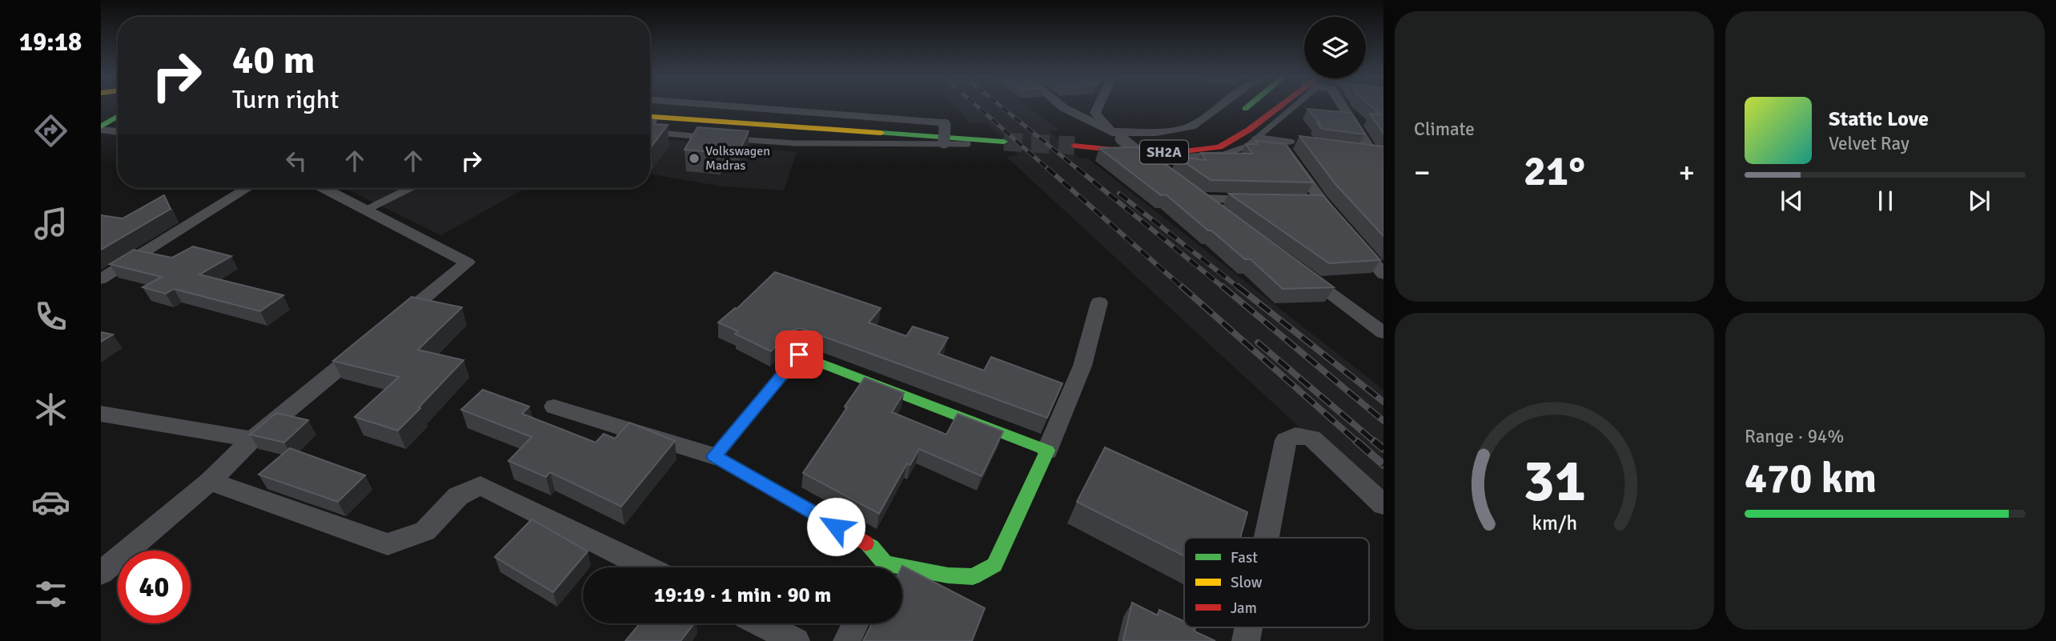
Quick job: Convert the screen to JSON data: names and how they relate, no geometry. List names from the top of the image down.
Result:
{
  "streets": {
    "main road": ["SH2A"]
  },
  "places": ["Volkswagen Madras"],
  "legend": ["Fast", "Slow", "Jam"],
  "page": {
    "tabs": "19:18",
    "tile": [
      "Climate",
      ["Range · 94%", "470 km"]
    ],
    "turn": ["40 m", "Turn right"],
    "song": ["Static Love", "Velvet Ray"],
    "heat": ["−", "21°", "+"],
    "limit": "40",
    "trip": "19:19 · 1 min · 90 m",
    "gauge": ["31", "km/h"]
  }
}
